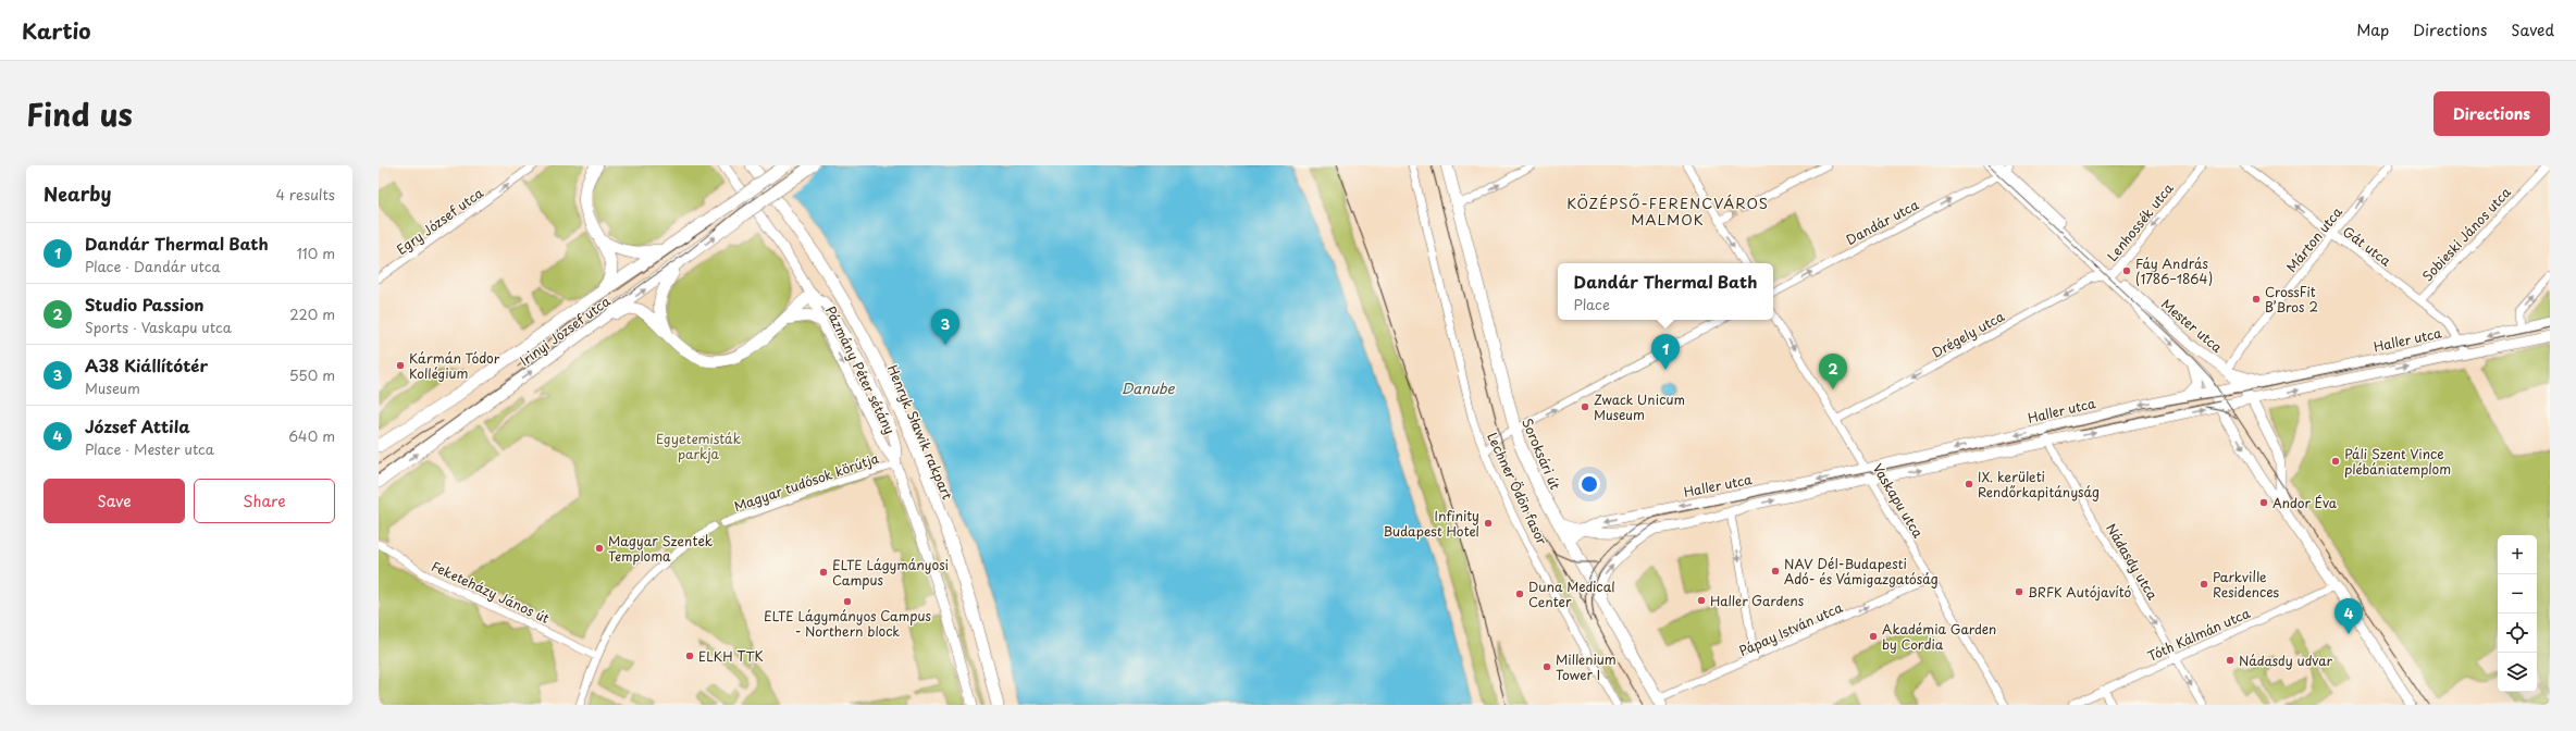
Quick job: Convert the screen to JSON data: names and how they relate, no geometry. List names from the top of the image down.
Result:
{
  "streets": {
    "main road": ["Irinyi József utca", "Henryk Sławik rakpart", "Soroksári út"],
    "street": [
      "Egry József utca",
      "Dandár utca",
      "Lenhossék utca",
      "Sobieski János utca",
      "Márton utca",
      "Gát utca",
      "Mester utca",
      "Drégely utca",
      "Haller utca",
      "Pázmány Péter sétány",
      "Magyar tudósok körútja",
      "Lechner Ödön fasor",
      "Vaskapu utca",
      "Nádasdy utca",
      "Feketeházy János út",
      "Pápay István utca",
      "Tóth Kálmán utca"
    ]
  },
  "crossings": [
    ["Dandár utca", "Mester utca"],
    ["Lenhossék utca", "Mester utca"],
    ["Lenhossék utca", "Drégely utca"],
    ["Sobieski János utca", "Gát utca"],
    ["Márton utca", "Gát utca"],
    ["Márton utca", "Mester utca"],
    ["Gát utca", "Haller utca"],
    ["Mester utca", "Drégely utca"],
    ["Mester utca", "Haller utca"],
    ["Mester utca", "Tóth Kálmán utca"],
    ["Drégely utca", "Vaskapu utca"],
    ["Haller utca", "Soroksári út"],
    ["Haller utca", "Vaskapu utca"],
    ["Haller utca", "Nádasdy utca"],
    ["Pázmány Péter sétány", "Magyar tudósok körútja"],
    ["Soroksári út", "Pápay István utca"],
    ["Vaskapu utca", "Pápay István utca"],
    ["Nádasdy utca", "Tóth Kálmán utca"]
  ],
  "one_way": [
    "Egry József utca",
    "Dandár utca",
    "Lenhossék utca",
    "Gát utca",
    "Drégely utca",
    "Nádasdy utca",
    "Pápay István utca"
  ],
  "districts": ["KÖZÉPSŐ-FERENCVÁROS MALMOK"],
  "water": ["Danube"],
  "parks": ["Egyetemisták parkja"],
  "places": [
    "Fáy András (1786–1864)",
    "CrossFit B’Bros 2",
    "Kármán Tódor Kollégium",
    "Zwack Unicum Museum",
    "Páli Szent Vince plébániatemplom",
    "IX. kerületi Rendőrkapitányság",
    "Andor Éva",
    "Infinity Budapest Hotel",
    "Magyar Szentek Temploma",
    "NAV Dél-Budapesti Adó- és Vámigazgatóság",
    "ELTE Lágymányosi Campus",
    "Parkville Residences",
    "BRFK Autójavító",
    "Duna Medical Center",
    "Haller Gardens",
    "ELTE Lágymányos Campus - Northern block",
    "Akadémia Garden by Cordia",
    "ELKH TTK",
    "Nádasdy udvar",
    "Millenium Tower I"
  ],
  "page": {
    "header": "Kartio",
    "nav": ["Map", "Directions", "Saved"],
    "title": "Find us",
    "buttons": [
      "Directions",
      ["Save", "Share"]
    ],
    "heading": ["Nearby", "4 results"],
    "list": [
      {
        "mark": "1",
        "name": "Dandár Thermal Bath",
        "note": "Place · Dandár utca",
        "value": "110 m"
      },
      {
        "mark": "2",
        "name": "Studio Passion",
        "note": "Sports · Vaskapu utca",
        "value": "220 m"
      },
      {
        "mark": "3",
        "name": "A38 Kiállítótér",
        "note": "Museum",
        "value": "550 m"
      },
      {
        "mark": "4",
        "name": "József Attila",
        "note": "Place · Mester utca",
        "value": "640 m"
      }
    ],
    "popup": ["Dandár Thermal Bath", "Place"],
    "pins": [
      "3",
      "1",
      "2",
      "4"
    ],
    "map_buttons": ["+", "−"]
  }
}
